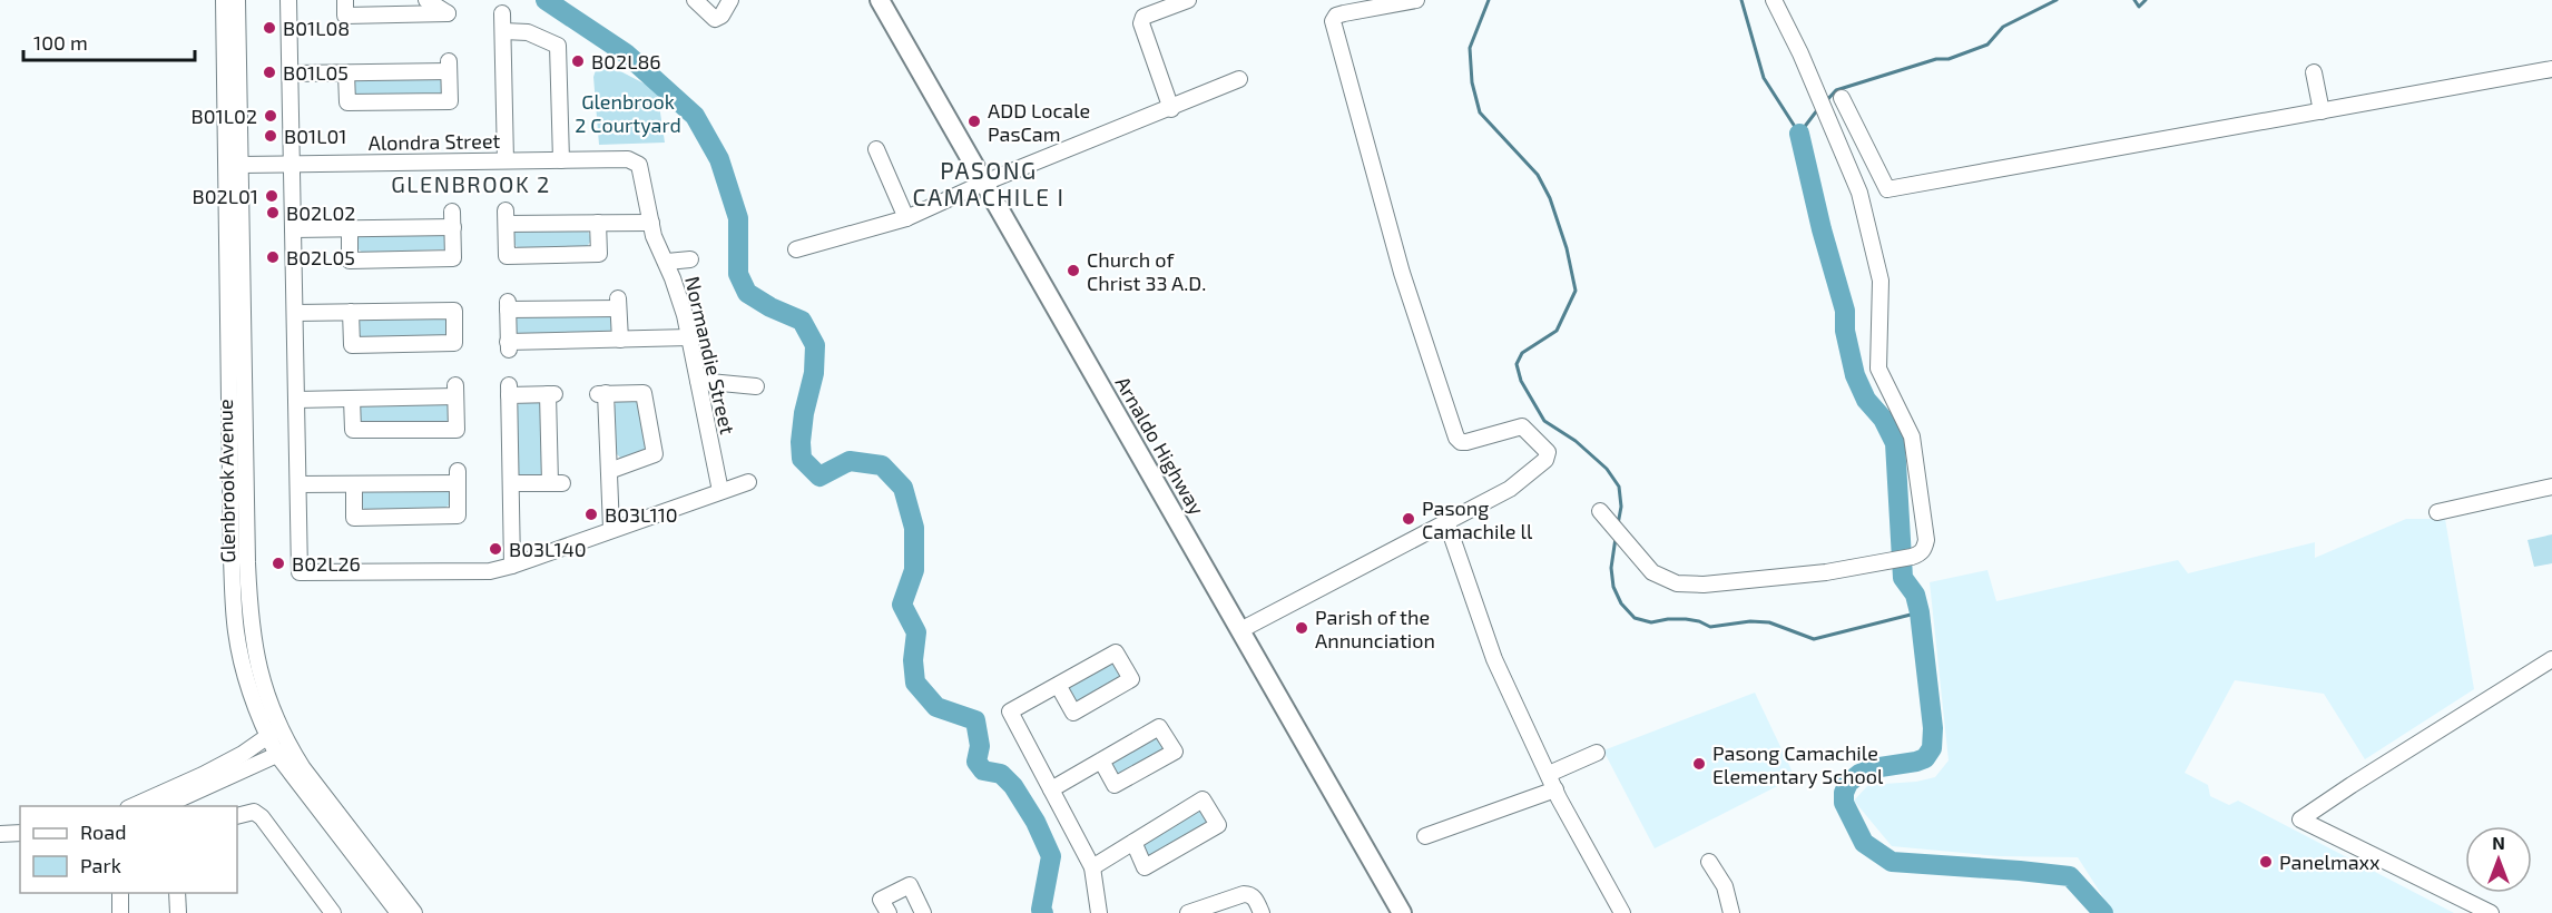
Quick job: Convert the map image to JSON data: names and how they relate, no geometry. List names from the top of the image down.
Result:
{
  "streets": {
    "main road": ["Arnaldo Highway"],
    "street": ["Alondra Street", "Normandie Street", "Glenbrook Avenue"]
  },
  "crossings": [
    ["Alondra Street", "Normandie Street"],
    ["Alondra Street", "Glenbrook Avenue"]
  ],
  "districts": ["PASONG CAMACHILE I", "GLENBROOK 2"],
  "parks": ["Glenbrook 2 Courtyard"],
  "places": [
    "B01L08",
    "B02L86",
    "B01L05",
    "B01L02",
    "ADD Locale PasCam",
    "B01L01",
    "B02L01",
    "B02L02",
    "B02L05",
    "Church of Christ 33 A.D.",
    "B03L110",
    "Pasong Camachile ll",
    "B03L140",
    "B02L26",
    "Parish of the Annunciation",
    "Pasong Camachile Elementary School",
    "Panelmaxx"
  ],
  "legend": ["Road", "Park"],
  "scale_bar": "100 m",
  "north": "top"
}
